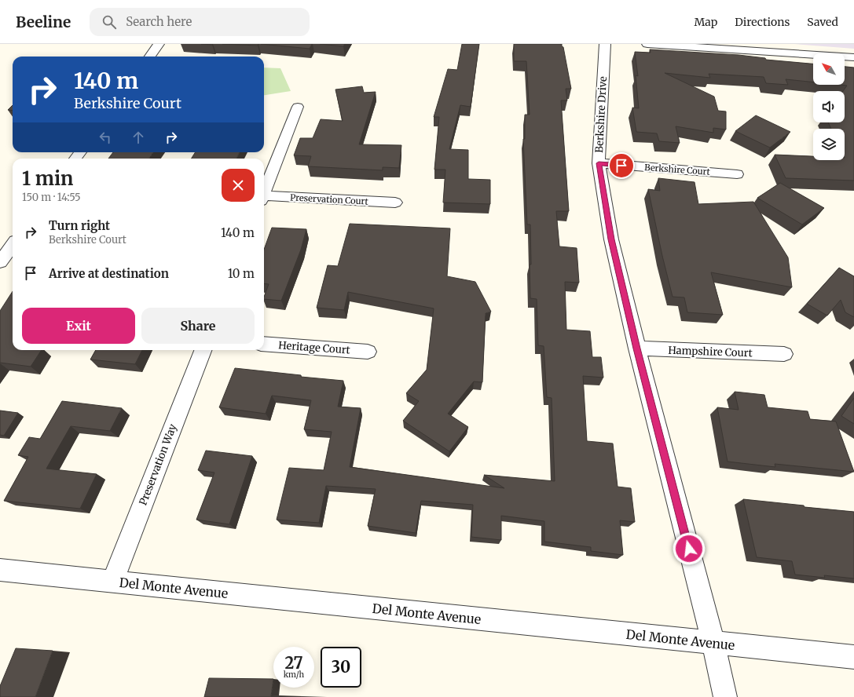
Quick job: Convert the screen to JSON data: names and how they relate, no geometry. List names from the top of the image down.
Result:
{
  "streets": {
    "street": [
      "Berkshire Drive",
      "Berkshire Court",
      "Preservation Court",
      "Heritage Court",
      "Hampshire Court",
      "Preservation Way",
      "Del Monte Avenue"
    ]
  },
  "crossings": [
    ["Berkshire Drive", "Berkshire Court"],
    ["Berkshire Drive", "Hampshire Court"],
    ["Berkshire Drive", "Del Monte Avenue"],
    ["Preservation Way", "Del Monte Avenue"]
  ],
  "north": "top left",
  "page": {
    "header": "Beeline",
    "search": "Search here",
    "nav": ["Map", "Directions", "Saved"],
    "turn": ["140 m", "Berkshire Court"],
    "heading": ["1 min", "150 m · 14:55"],
    "list": [
      {
        "name": "Turn right",
        "note": "Berkshire Court",
        "value": "140 m"
      },
      {
        "name": "Arrive at destination",
        "value": "10 m"
      }
    ],
    "buttons": ["Exit", "Share"],
    "speed": "27 km/h",
    "limit": "30"
  }
}
